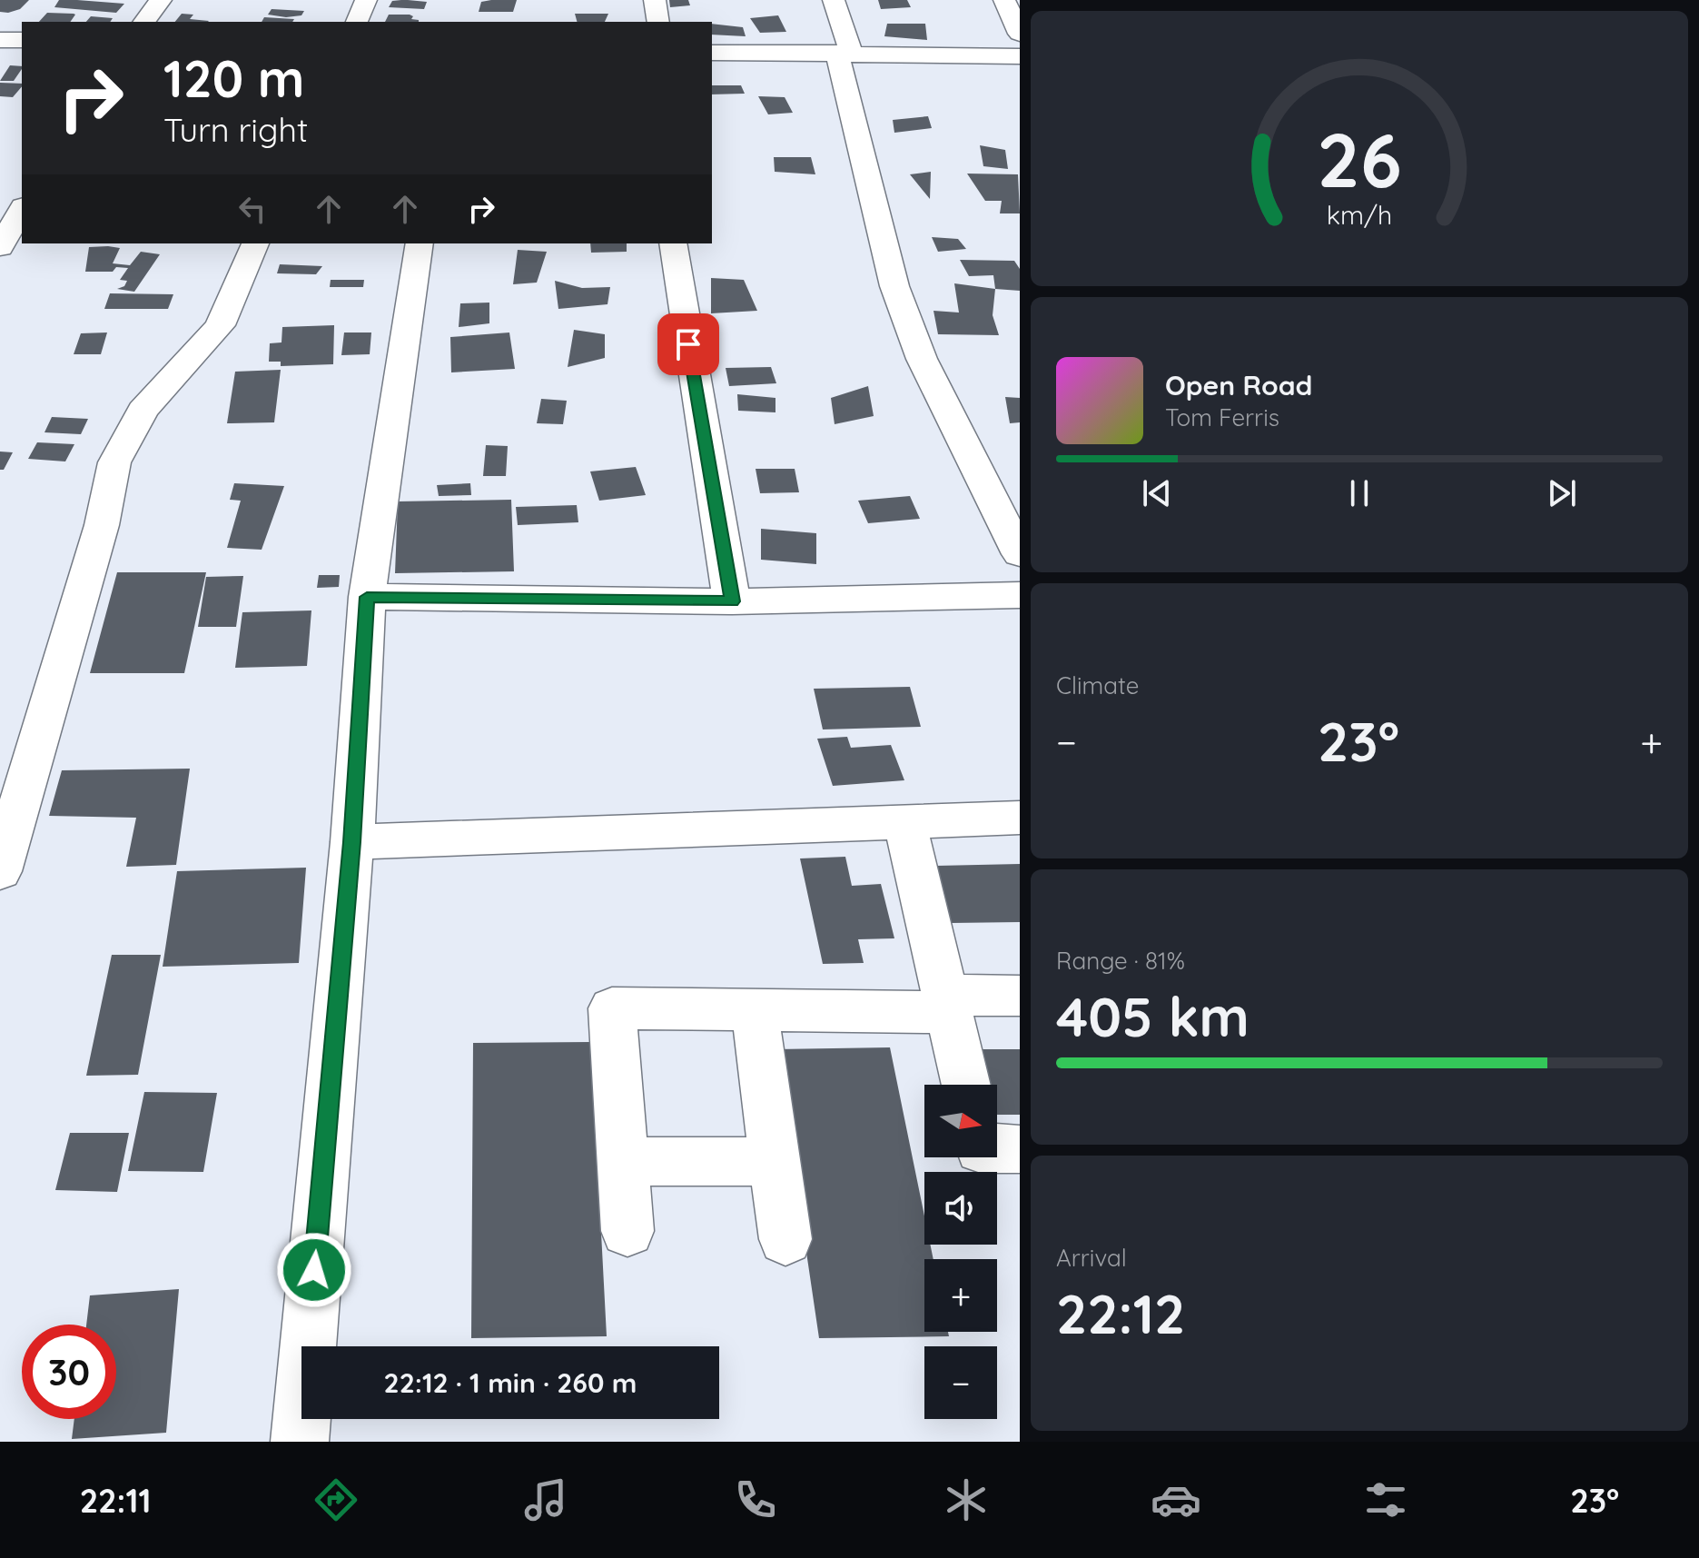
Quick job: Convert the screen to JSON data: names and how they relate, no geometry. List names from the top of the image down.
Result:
{
  "north": "right",
  "page": {
    "turn": ["120 m", "Turn right"],
    "song": ["Open Road", "Tom Ferris"],
    "tile": [
      "Climate",
      ["Range · 81%", "405 km"],
      ["Arrival", "22:12"]
    ],
    "heat": ["−", "23°", "+"],
    "map_buttons": ["+", "−"],
    "limit": "30",
    "trip": "22:12 · 1 min · 260 m",
    "tabs": ["22:11", "23°"],
    "gauge": ["26", "km/h"]
  }
}
